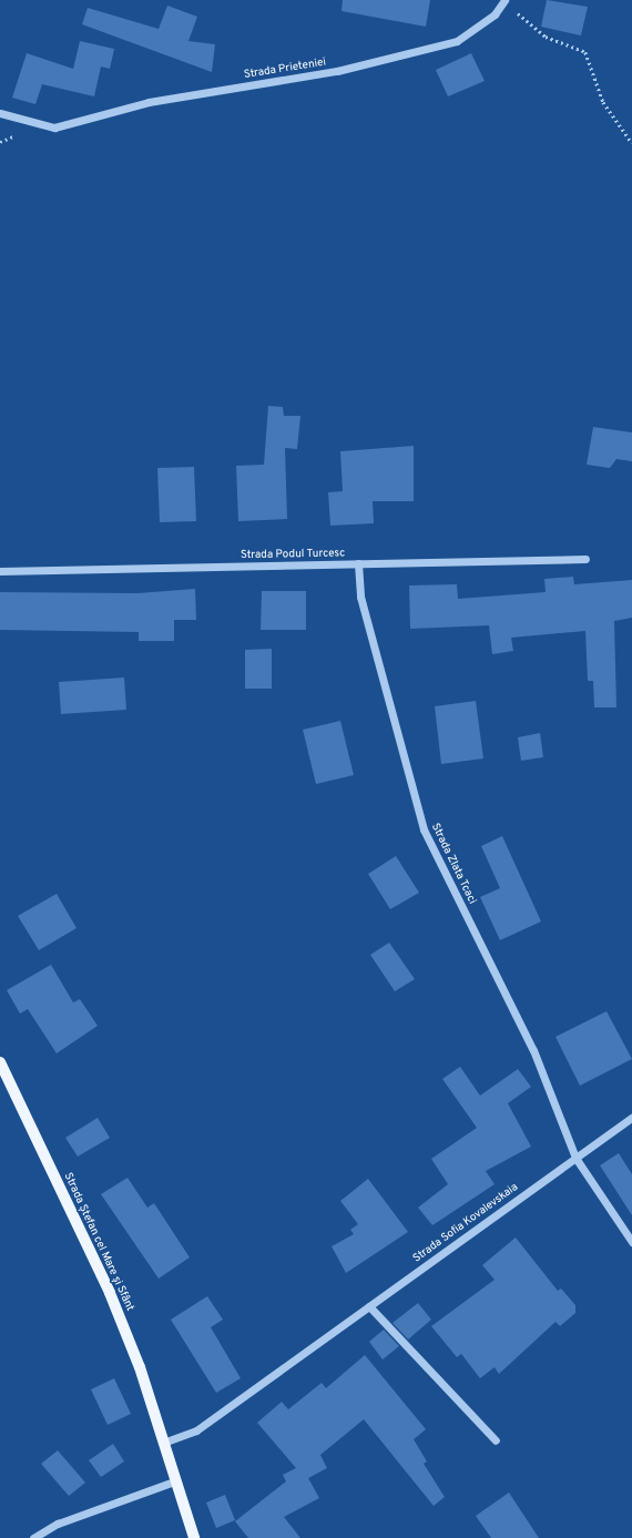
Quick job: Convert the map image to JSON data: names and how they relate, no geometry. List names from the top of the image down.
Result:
{
  "streets": {
    "main road": ["Strada Ștefan cel Mare și Sfânt"],
    "street": [
      "Strada Prieteniei",
      "Strada Podul Turcesc",
      "Strada Zlata Tcaci",
      "Strada Sofia Kovalevskaia"
    ]
  },
  "crossings": [
    ["Strada Podul Turcesc", "Strada Zlata Tcaci"],
    ["Strada Zlata Tcaci", "Strada Sofia Kovalevskaia"],
    ["Strada Sofia Kovalevskaia", "Strada Ștefan cel Mare și Sfânt"]
  ]
}
